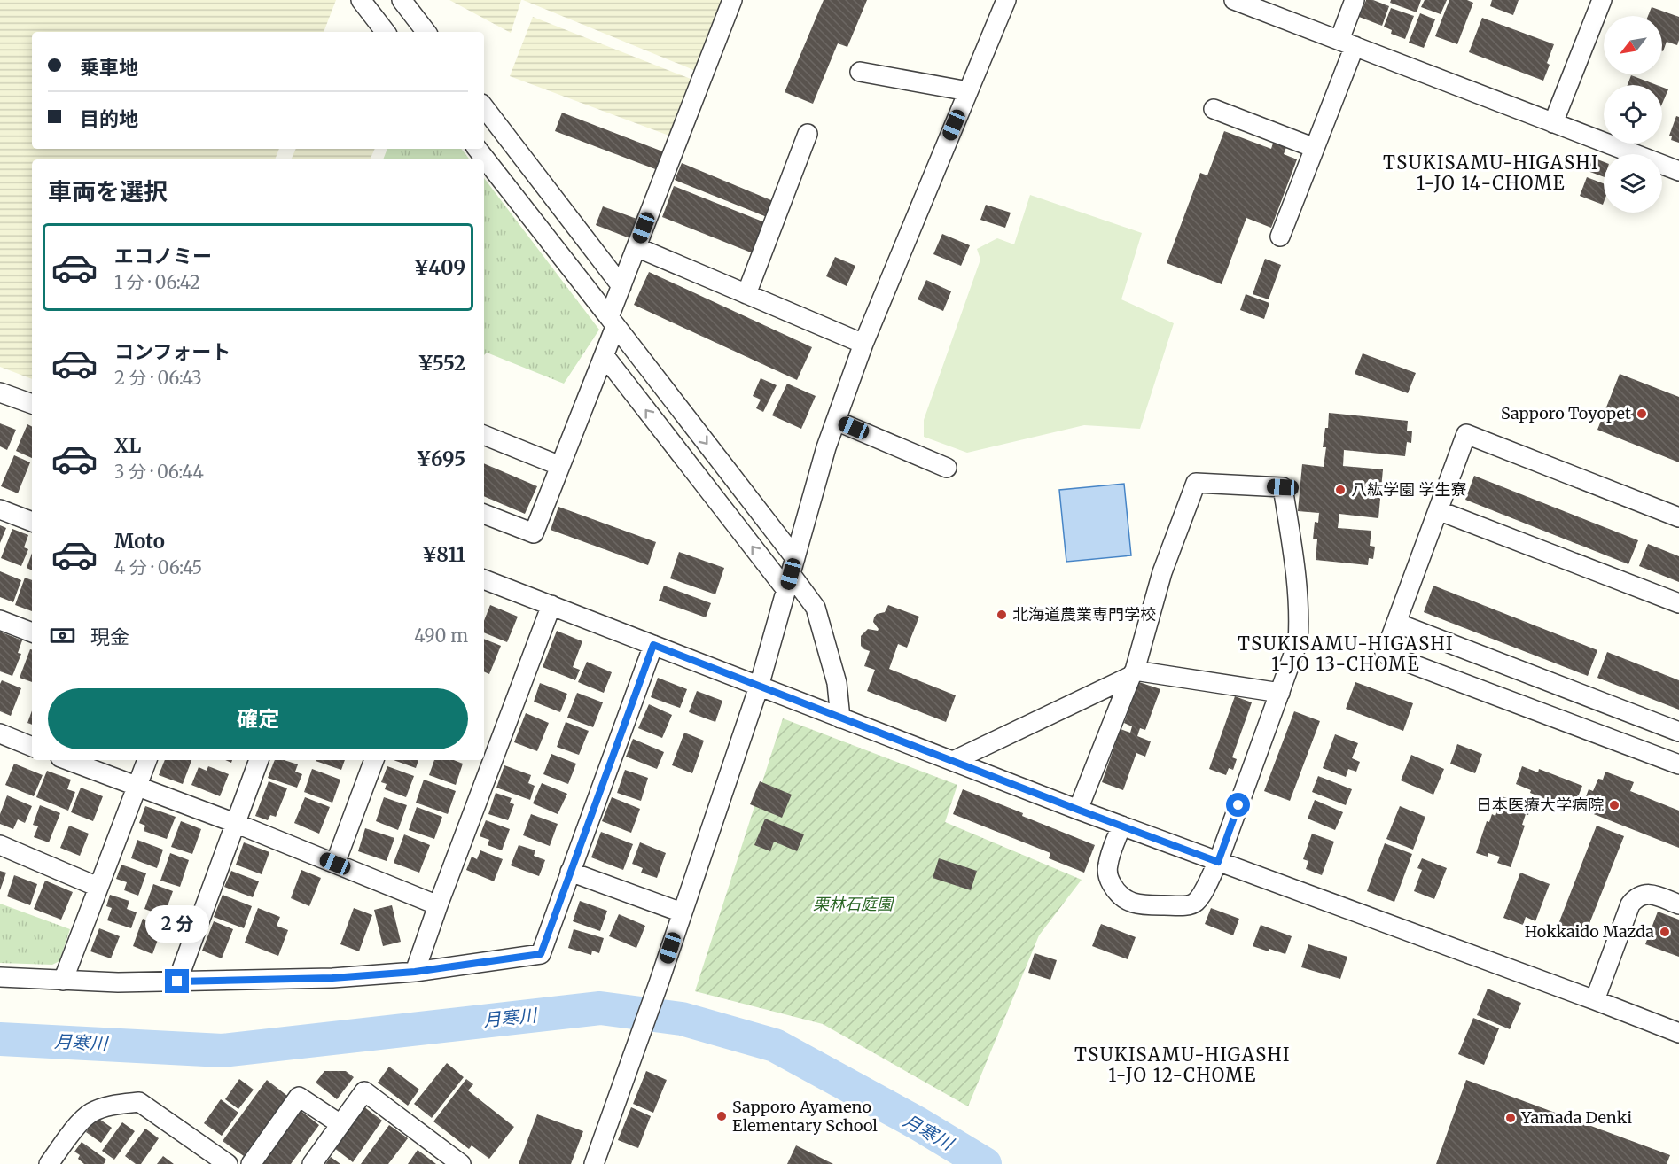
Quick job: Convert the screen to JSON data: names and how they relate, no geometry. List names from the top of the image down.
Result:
{
  "districts": ["TSUKISAMU-HIGASHI 1-JO 14-CHOME", "TSUKISAMU-HIGASHI 1-JO 13-CHOME", "TSUKISAMU-HIGASHI 1-JO 12-CHOME"],
  "water": ["月寒川"],
  "parks": ["栗林石庭園"],
  "places": [
    "Sapporo Toyopet",
    "八紘学園 学生寮",
    "北海道農業専門学校",
    "日本医療大学病院",
    "Hokkaido Mazda",
    "Sapporo Ayameno Elementary School",
    "Yamada Denki"
  ],
  "north": "bottom left",
  "page": {
    "banner": ["乗車地", "目的地"],
    "heading": "車両を選択",
    "list": [
      {
        "name": "エコノミー",
        "note": "1 分 · 06:42",
        "value": "¥409"
      },
      {
        "name": "コンフォート",
        "note": "2 分 · 06:43",
        "value": "¥552"
      },
      {
        "name": "XL",
        "note": "3 分 · 06:44",
        "value": "¥695"
      },
      {
        "name": "Moto",
        "note": "4 分 · 06:45",
        "value": "¥811"
      }
    ],
    "pay": ["現金", "490 m"],
    "buttons": "確定",
    "bubble": "2 分"
  }
}
